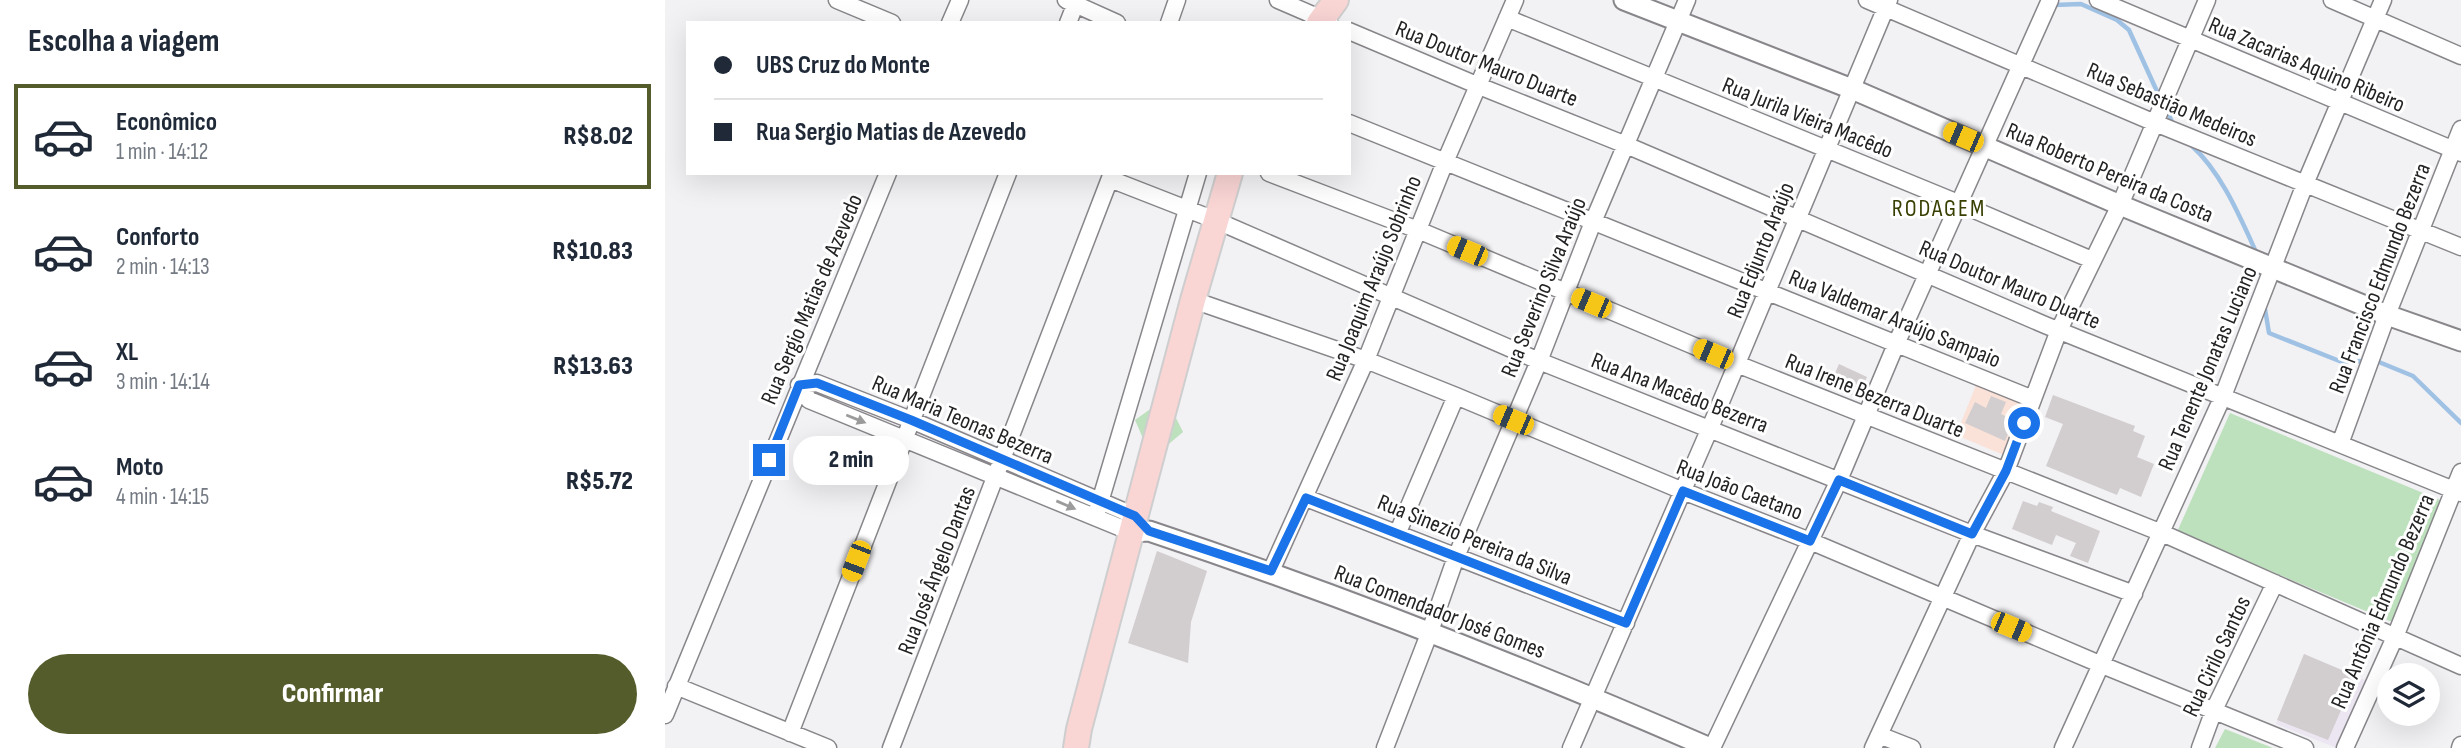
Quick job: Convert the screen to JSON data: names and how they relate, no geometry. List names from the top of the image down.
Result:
{
  "streets": {
    "street": [
      "Rua Doutor Mauro Duarte",
      "Rua Zacarias Aquino Ribeiro",
      "Rua Sebastião Medeiros",
      "Rua Jurila Vieira Macêdo",
      "Rua Roberto Pereira da Costa",
      "Rua Edjunto Araújo",
      "Rua Joaquim Araújo Sobrinho",
      "Rua Francisco Edmundo Bezerra",
      "Rua Severino Silva Araújo",
      "Rua Sergio Matias de Azevedo",
      "Rua Valdemar Araújo Sampaio",
      "Rua Tenente Jonatas Luciano",
      "Rua Ana Macêdo Bezerra",
      "Rua Irene Bezerra Duarte",
      "Rua Maria Teonas Bezerra",
      "Rua João Caetano",
      "Rua Sinezio Pereira da Silva",
      "Rua José Ângelo Dantas",
      "Rua Antônia Edmundo Bezerra",
      "Rua Comendador José Gomes",
      "Rua Cirilo Santos"
    ]
  },
  "crossings": [
    ["Rua Doutor Mauro Duarte", "Rua Edjunto Araújo"],
    ["Rua Doutor Mauro Duarte", "Rua Joaquim Araújo Sobrinho"],
    ["Rua Doutor Mauro Duarte", "Rua Francisco Edmundo Bezerra"],
    ["Rua Doutor Mauro Duarte", "Rua Severino Silva Araújo"],
    ["Rua Doutor Mauro Duarte", "Rua Tenente Jonatas Luciano"],
    ["Rua Doutor Mauro Duarte", "Rua Antônia Edmundo Bezerra"],
    ["Rua Zacarias Aquino Ribeiro", "Rua Francisco Edmundo Bezerra"],
    ["Rua Zacarias Aquino Ribeiro", "Rua Tenente Jonatas Luciano"],
    ["Rua Sebastião Medeiros", "Rua Edjunto Araújo"],
    ["Rua Sebastião Medeiros", "Rua Francisco Edmundo Bezerra"],
    ["Rua Sebastião Medeiros", "Rua Tenente Jonatas Luciano"],
    ["Rua Jurila Vieira Macêdo", "Rua Edjunto Araújo"],
    ["Rua Jurila Vieira Macêdo", "Rua Joaquim Araújo Sobrinho"],
    ["Rua Jurila Vieira Macêdo", "Rua Severino Silva Araújo"],
    ["Rua Roberto Pereira da Costa", "Rua Edjunto Araújo"],
    ["Rua Roberto Pereira da Costa", "Rua Francisco Edmundo Bezerra"],
    ["Rua Roberto Pereira da Costa", "Rua Severino Silva Araújo"],
    ["Rua Roberto Pereira da Costa", "Rua Tenente Jonatas Luciano"],
    ["Rua Edjunto Araújo", "Rua Valdemar Araújo Sampaio"],
    ["Rua Edjunto Araújo", "Rua Ana Macêdo Bezerra"],
    ["Rua Edjunto Araújo", "Rua Irene Bezerra Duarte"],
    ["Rua Edjunto Araújo", "Rua João Caetano"],
    ["Rua Edjunto Araújo", "Rua Sinezio Pereira da Silva"],
    ["Rua Edjunto Araújo", "Rua Comendador José Gomes"],
    ["Rua Joaquim Araújo Sobrinho", "Rua Valdemar Araújo Sampaio"],
    ["Rua Joaquim Araújo Sobrinho", "Rua Ana Macêdo Bezerra"],
    ["Rua Joaquim Araújo Sobrinho", "Rua Irene Bezerra Duarte"],
    ["Rua Joaquim Araújo Sobrinho", "Rua João Caetano"],
    ["Rua Joaquim Araújo Sobrinho", "Rua Sinezio Pereira da Silva"],
    ["Rua Joaquim Araújo Sobrinho", "Rua Comendador José Gomes"],
    ["Rua Severino Silva Araújo", "Rua Valdemar Araújo Sampaio"],
    ["Rua Severino Silva Araújo", "Rua Ana Macêdo Bezerra"],
    ["Rua Severino Silva Araújo", "Rua Irene Bezerra Duarte"],
    ["Rua Severino Silva Araújo", "Rua João Caetano"],
    ["Rua Severino Silva Araújo", "Rua Sinezio Pereira da Silva"],
    ["Rua Severino Silva Araújo", "Rua Comendador José Gomes"],
    ["Rua Sergio Matias de Azevedo", "Rua Maria Teonas Bezerra"],
    ["Rua Tenente Jonatas Luciano", "Rua Ana Macêdo Bezerra"],
    ["Rua Tenente Jonatas Luciano", "Rua Irene Bezerra Duarte"],
    ["Rua Tenente Jonatas Luciano", "Rua João Caetano"],
    ["Rua Ana Macêdo Bezerra", "Rua José Ângelo Dantas"],
    ["Rua Irene Bezerra Duarte", "Rua Antônia Edmundo Bezerra"],
    ["Rua Irene Bezerra Duarte", "Rua Cirilo Santos"],
    ["Rua Maria Teonas Bezerra", "Rua José Ângelo Dantas"],
    ["Rua Maria Teonas Bezerra", "Rua Comendador José Gomes"],
    ["Rua João Caetano", "Rua Cirilo Santos"]
  ],
  "districts": ["RODAGEM"],
  "page": {
    "heading": "Escolha a viagem",
    "banner": ["UBS Cruz do Monte", "Rua Sergio Matias de Azevedo"],
    "list": [
      {
        "name": "Econômico",
        "note": "1 min · 14:12",
        "value": "R$8.02"
      },
      {
        "name": "Conforto",
        "note": "2 min · 14:13",
        "value": "R$10.83"
      },
      {
        "name": "XL",
        "note": "3 min · 14:14",
        "value": "R$13.63"
      },
      {
        "name": "Moto",
        "note": "4 min · 14:15",
        "value": "R$5.72"
      }
    ],
    "bubble": "2 min",
    "buttons": "Confirmar"
  }
}
